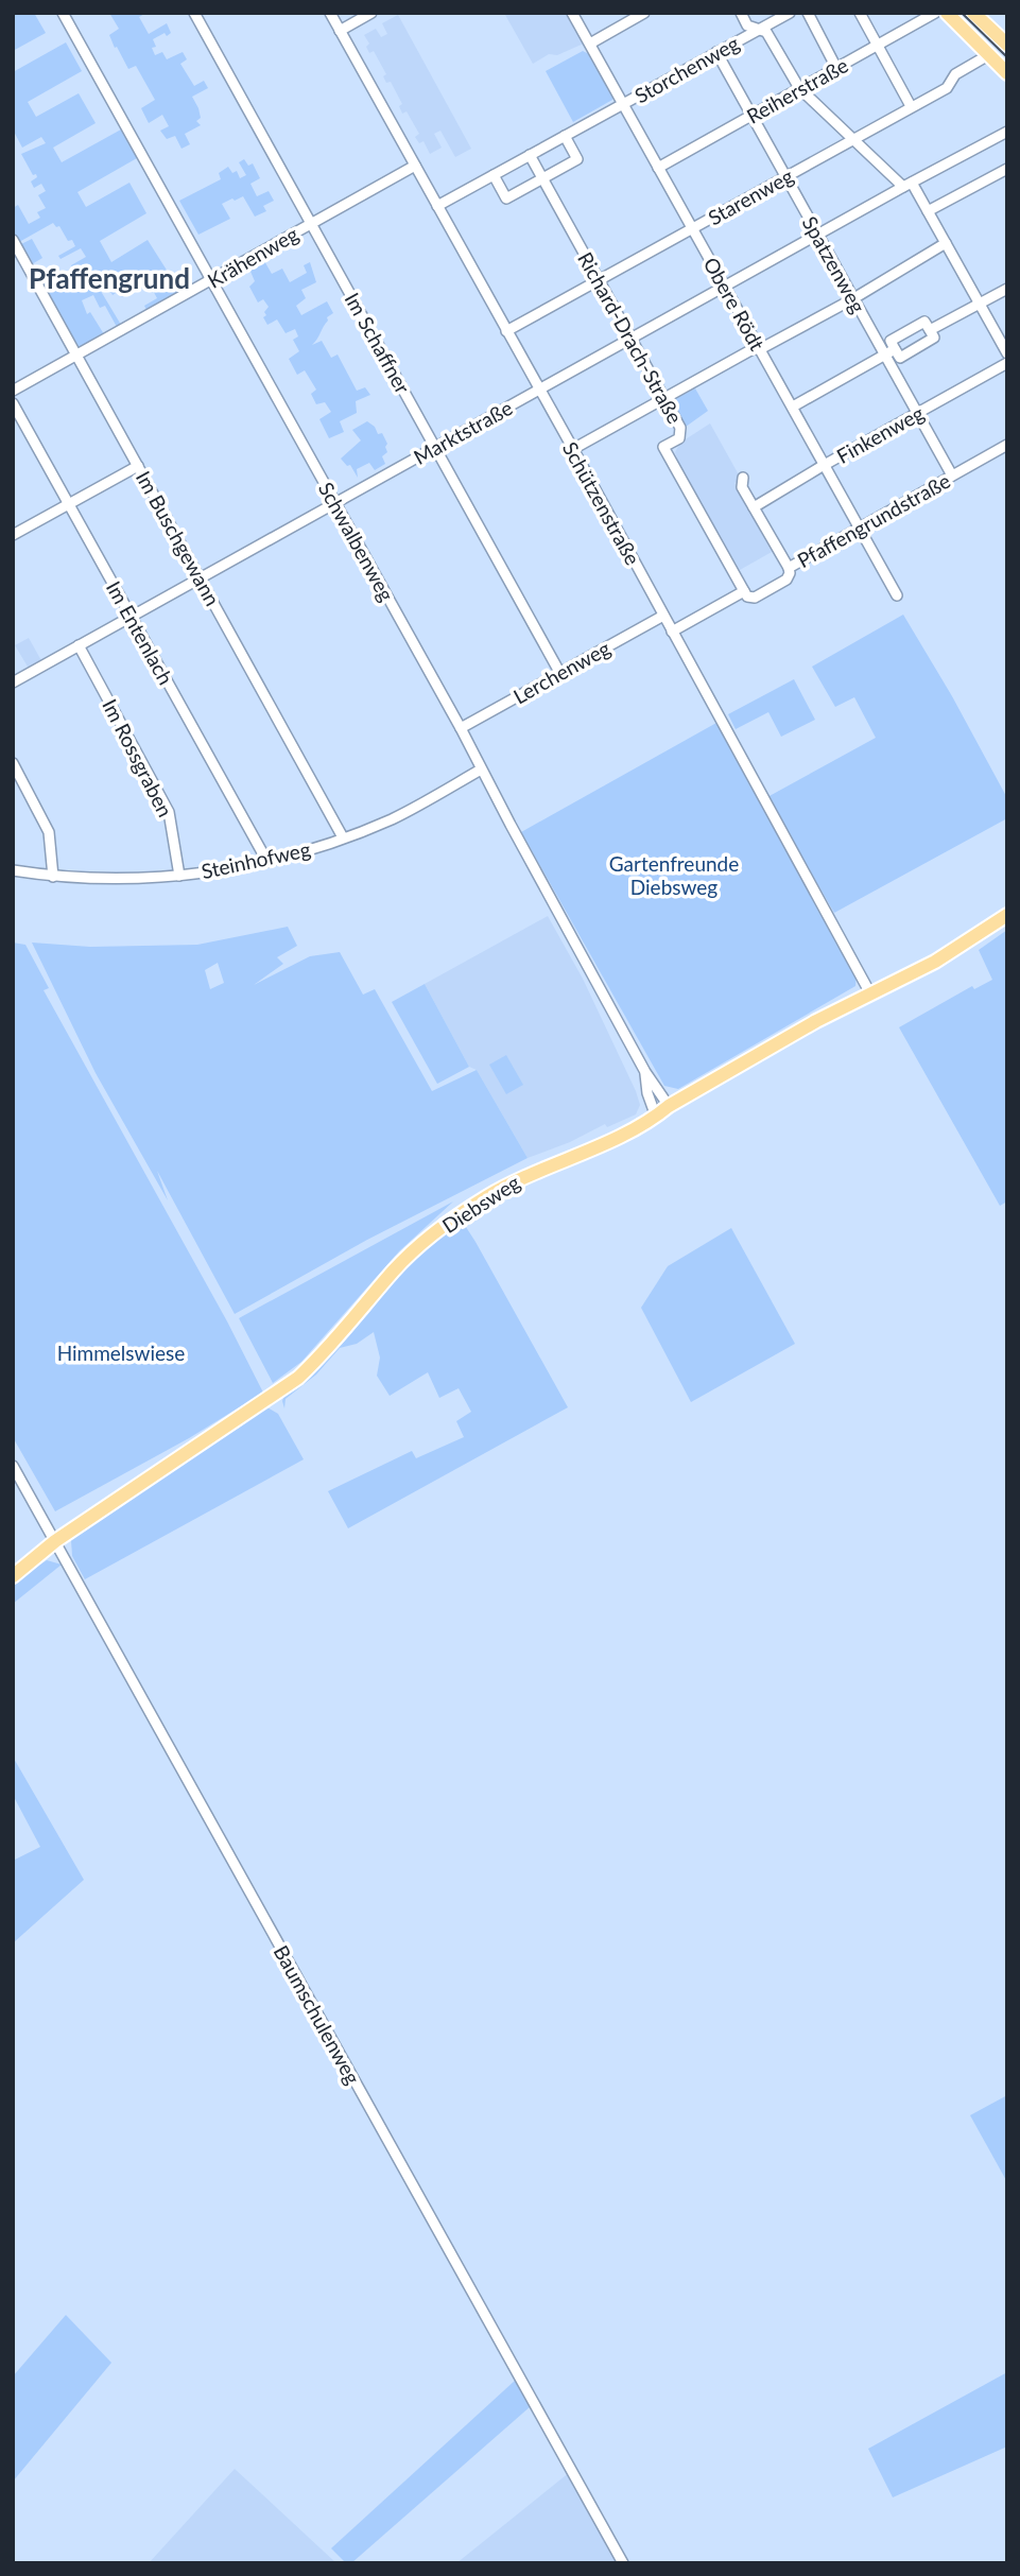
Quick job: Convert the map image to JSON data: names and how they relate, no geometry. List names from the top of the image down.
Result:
{
  "streets": {
    "main road": ["Diebsweg"],
    "street": [
      "Storchenweg",
      "Reiherstraße",
      "Starenweg",
      "Krähenweg",
      "Spatzenweg",
      "Obere Rödt",
      "Richard-Drach-Straße",
      "Im Schaffner",
      "Marktstraße",
      "Finkenweg",
      "Schützenstraße",
      "Pfaffengrundstraße",
      "Im Buschgewann",
      "Schwalbenweg",
      "Im Entenlach",
      "Lerchenweg",
      "Im Rossgraben",
      "Steinhofweg",
      "Baumschulenweg"
    ]
  },
  "crossings": [
    ["Storchenweg", "Spatzenweg"],
    ["Storchenweg", "Obere Rödt"],
    ["Storchenweg", "Richard-Drach-Straße"],
    ["Storchenweg", "Schützenstraße"],
    ["Reiherstraße", "Spatzenweg"],
    ["Reiherstraße", "Obere Rödt"],
    ["Starenweg", "Spatzenweg"],
    ["Starenweg", "Obere Rödt"],
    ["Starenweg", "Richard-Drach-Straße"],
    ["Starenweg", "Schützenstraße"],
    ["Krähenweg", "Im Schaffner"],
    ["Krähenweg", "Schützenstraße"],
    ["Krähenweg", "Im Buschgewann"],
    ["Krähenweg", "Schwalbenweg"],
    ["Spatzenweg", "Marktstraße"],
    ["Spatzenweg", "Finkenweg"],
    ["Spatzenweg", "Pfaffengrundstraße"],
    ["Obere Rödt", "Marktstraße"],
    ["Obere Rödt", "Finkenweg"],
    ["Obere Rödt", "Pfaffengrundstraße"],
    ["Richard-Drach-Straße", "Marktstraße"],
    ["Richard-Drach-Straße", "Pfaffengrundstraße"],
    ["Im Schaffner", "Marktstraße"],
    ["Im Schaffner", "Lerchenweg"],
    ["Marktstraße", "Schützenstraße"],
    ["Marktstraße", "Im Buschgewann"],
    ["Marktstraße", "Schwalbenweg"],
    ["Marktstraße", "Im Entenlach"],
    ["Marktstraße", "Im Rossgraben"],
    ["Schützenstraße", "Pfaffengrundstraße"],
    ["Schützenstraße", "Lerchenweg"],
    ["Schützenstraße", "Diebsweg"],
    ["Im Buschgewann", "Steinhofweg"],
    ["Schwalbenweg", "Lerchenweg"],
    ["Schwalbenweg", "Steinhofweg"],
    ["Schwalbenweg", "Diebsweg"],
    ["Im Entenlach", "Steinhofweg"],
    ["Im Rossgraben", "Steinhofweg"],
    ["Diebsweg", "Baumschulenweg"]
  ],
  "districts": ["Pfaffengrund"],
  "parks": ["Gartenfreunde Diebsweg", "Himmelswiese"]
}
